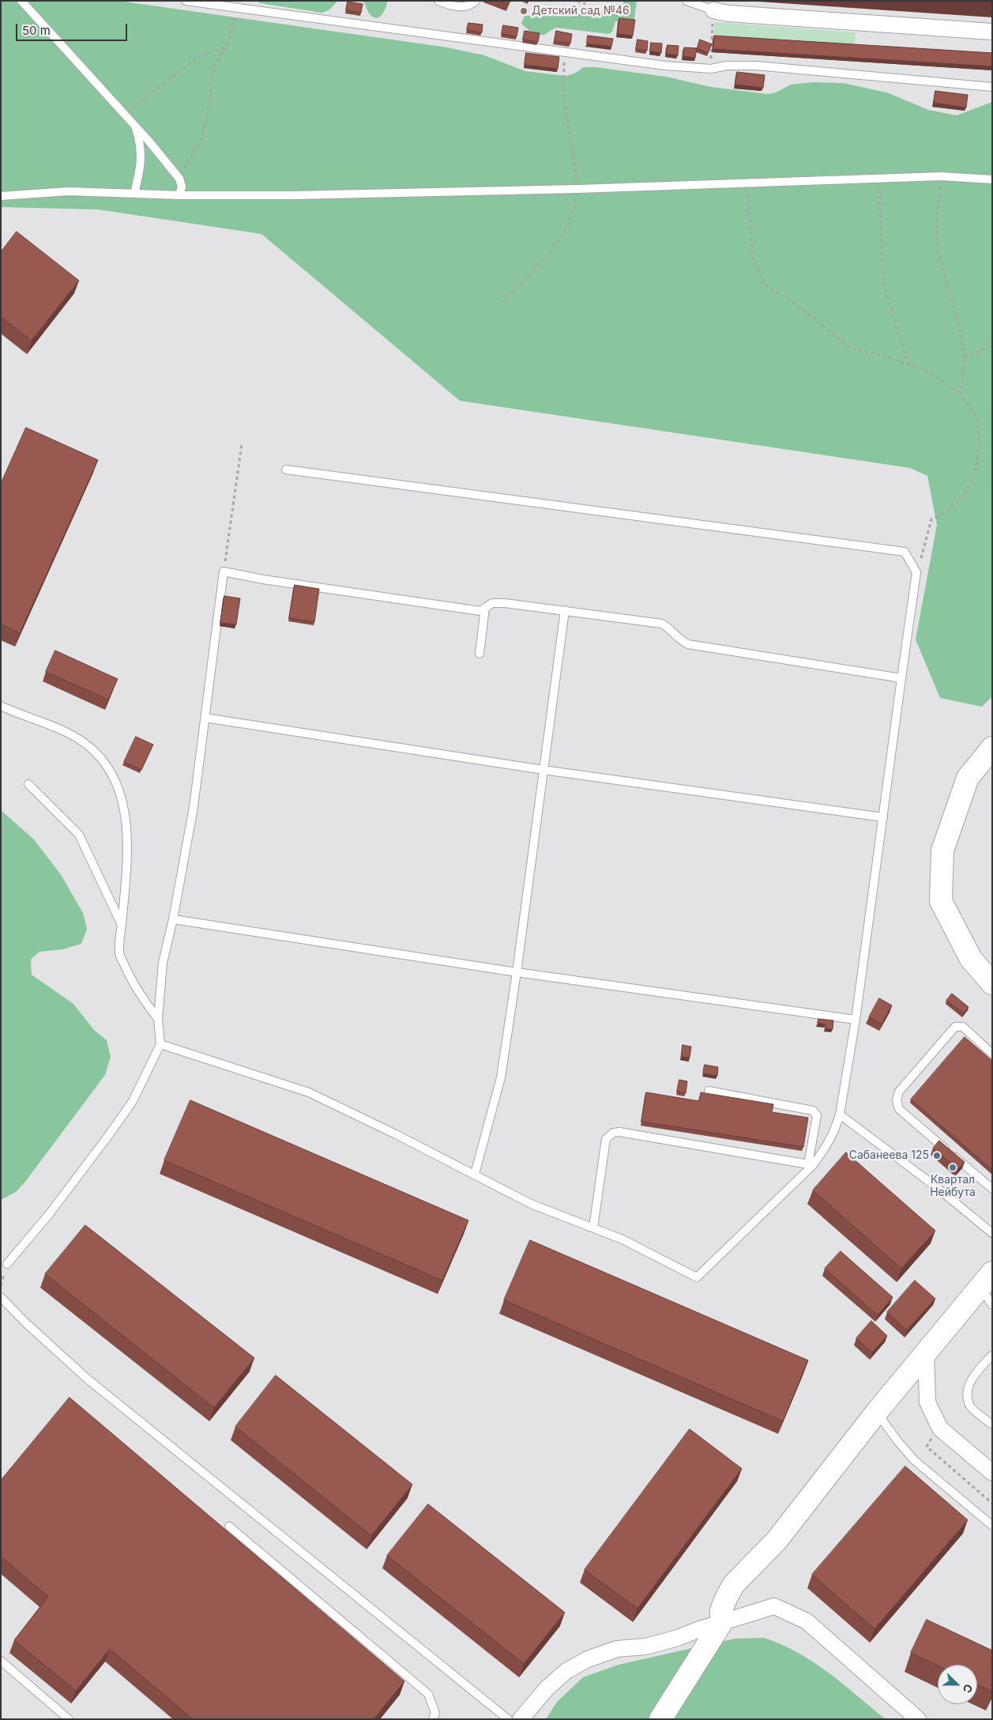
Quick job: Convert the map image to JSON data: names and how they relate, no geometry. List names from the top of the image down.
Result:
{
  "places": ["Детский сад №46", "Сабанеева 125", "Квартал Нейбута"],
  "scale_bar": "50 m",
  "north": "right"
}
